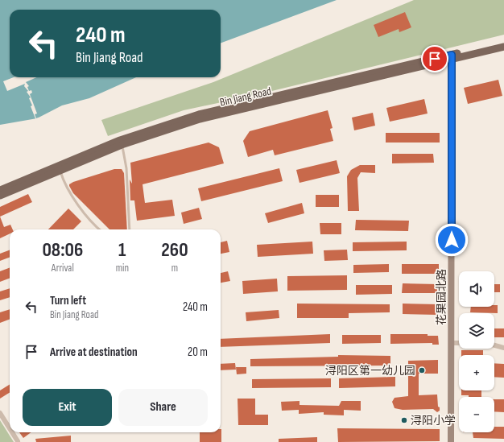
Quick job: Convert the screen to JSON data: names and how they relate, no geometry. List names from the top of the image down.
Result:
{
  "streets": {
    "main road": ["Bin Jiang Road"],
    "street": ["花果园北路"]
  },
  "crossings": [
    ["Bin Jiang Road", "花果园北路"]
  ],
  "places": ["浔阳区第一幼儿园", "浔阳小学"],
  "page": {
    "turn": ["240 m", "Bin Jiang Road"],
    "eta": [
      "08:06",
      "Arrival",
      "1",
      "min",
      "260",
      "m"
    ],
    "map_buttons": ["+", "−"],
    "list": [
      {
        "name": "Turn left",
        "note": "Bin Jiang Road",
        "value": "240 m"
      },
      {
        "name": "Arrive at destination",
        "value": "20 m"
      }
    ],
    "buttons": ["Exit", "Share"]
  }
}
